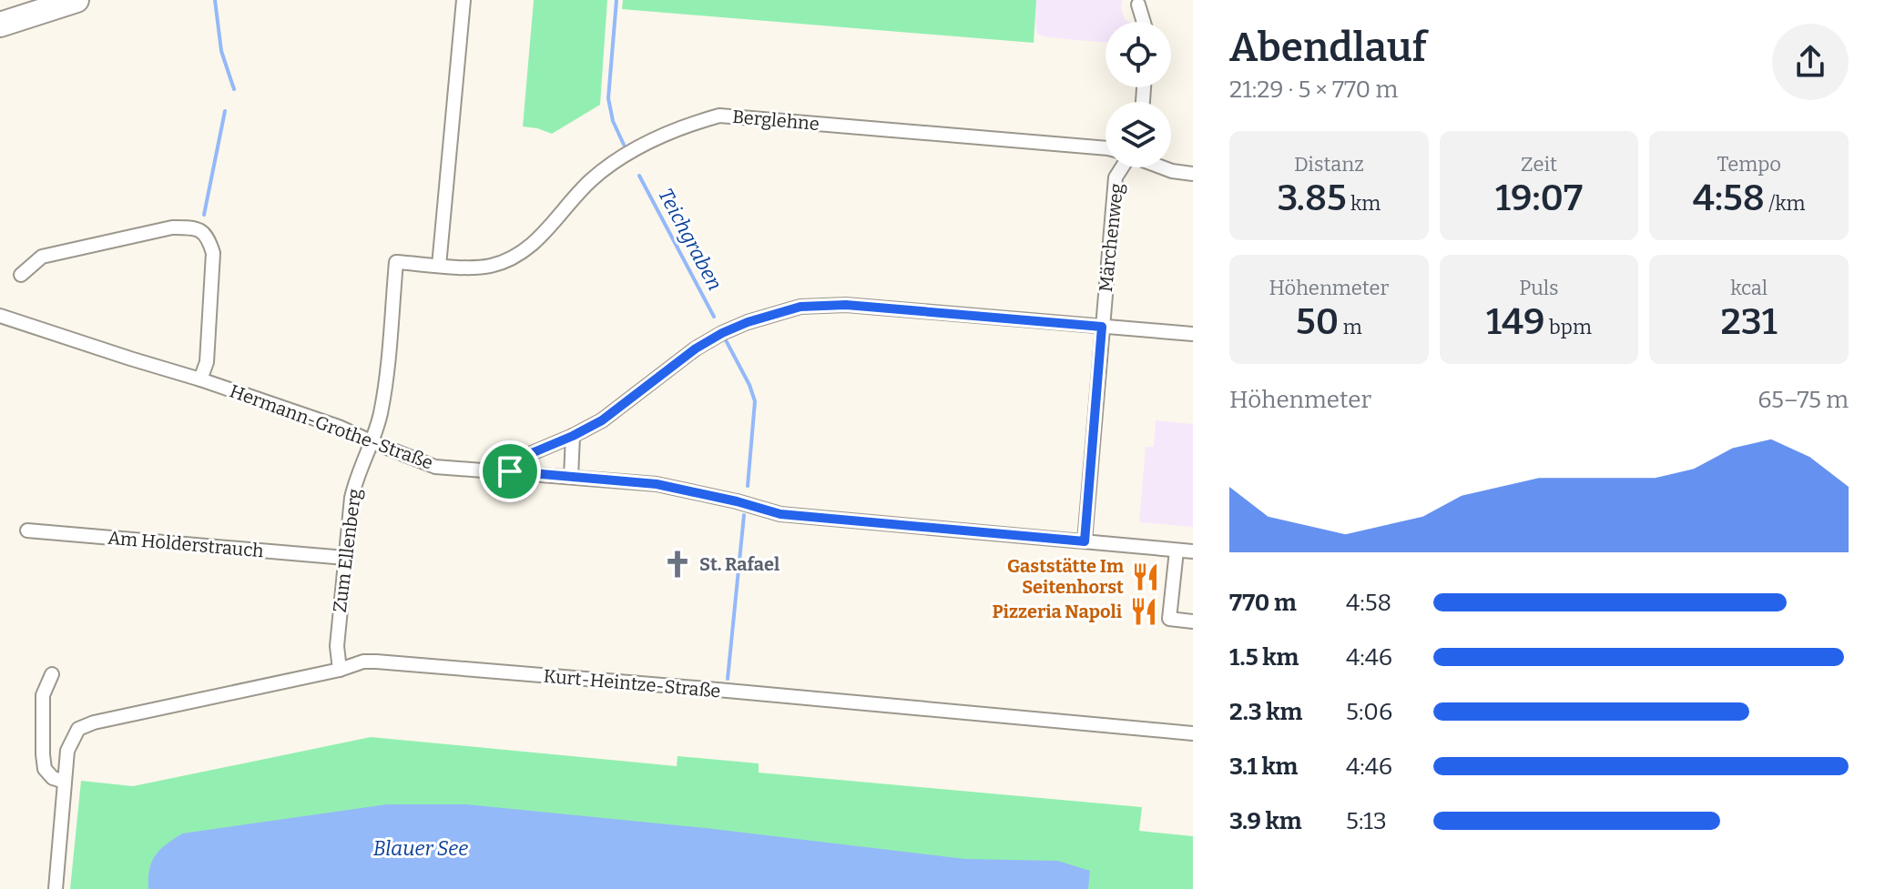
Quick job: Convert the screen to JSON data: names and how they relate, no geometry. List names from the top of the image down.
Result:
{
  "streets": {
    "street": [
      "Berglehne",
      "Märchenweg",
      "Hermann-Grothe-Straße",
      "Am Holderstrauch",
      "Zum Ellenberg",
      "Kurt-Heintze-Straße"
    ]
  },
  "crossings": [
    ["Berglehne", "Zum Ellenberg"],
    ["Märchenweg", "Hermann-Grothe-Straße"],
    ["Hermann-Grothe-Straße", "Zum Ellenberg"],
    ["Am Holderstrauch", "Zum Ellenberg"],
    ["Zum Ellenberg", "Kurt-Heintze-Straße"]
  ],
  "water": ["Teichgraben", "Blauer See"],
  "places": {
    "church": ["St. Rafael"],
    "restaurant": ["Gaststätte Im Seitenhorst", "Pizzeria Napoli"]
  },
  "page": {
    "heading": ["Abendlauf", "21:29 · 5 × 770 m"],
    "stats": [
      ["Distanz", "3.85 km"],
      ["Zeit", "19:07"],
      ["Tempo", "4:58 /km"],
      ["Höhenmeter", "50 m"],
      ["Puls", "149 bpm"],
      ["kcal", "231"]
    ],
    "chart": ["Höhenmeter", "65–75 m"],
    "list": [
      {
        "name": "770 m",
        "note": "4:58"
      },
      {
        "name": "1.5 km",
        "note": "4:46"
      },
      {
        "name": "2.3 km",
        "note": "5:06"
      },
      {
        "name": "3.1 km",
        "note": "4:46"
      },
      {
        "name": "3.9 km",
        "note": "5:13"
      }
    ]
  }
}
